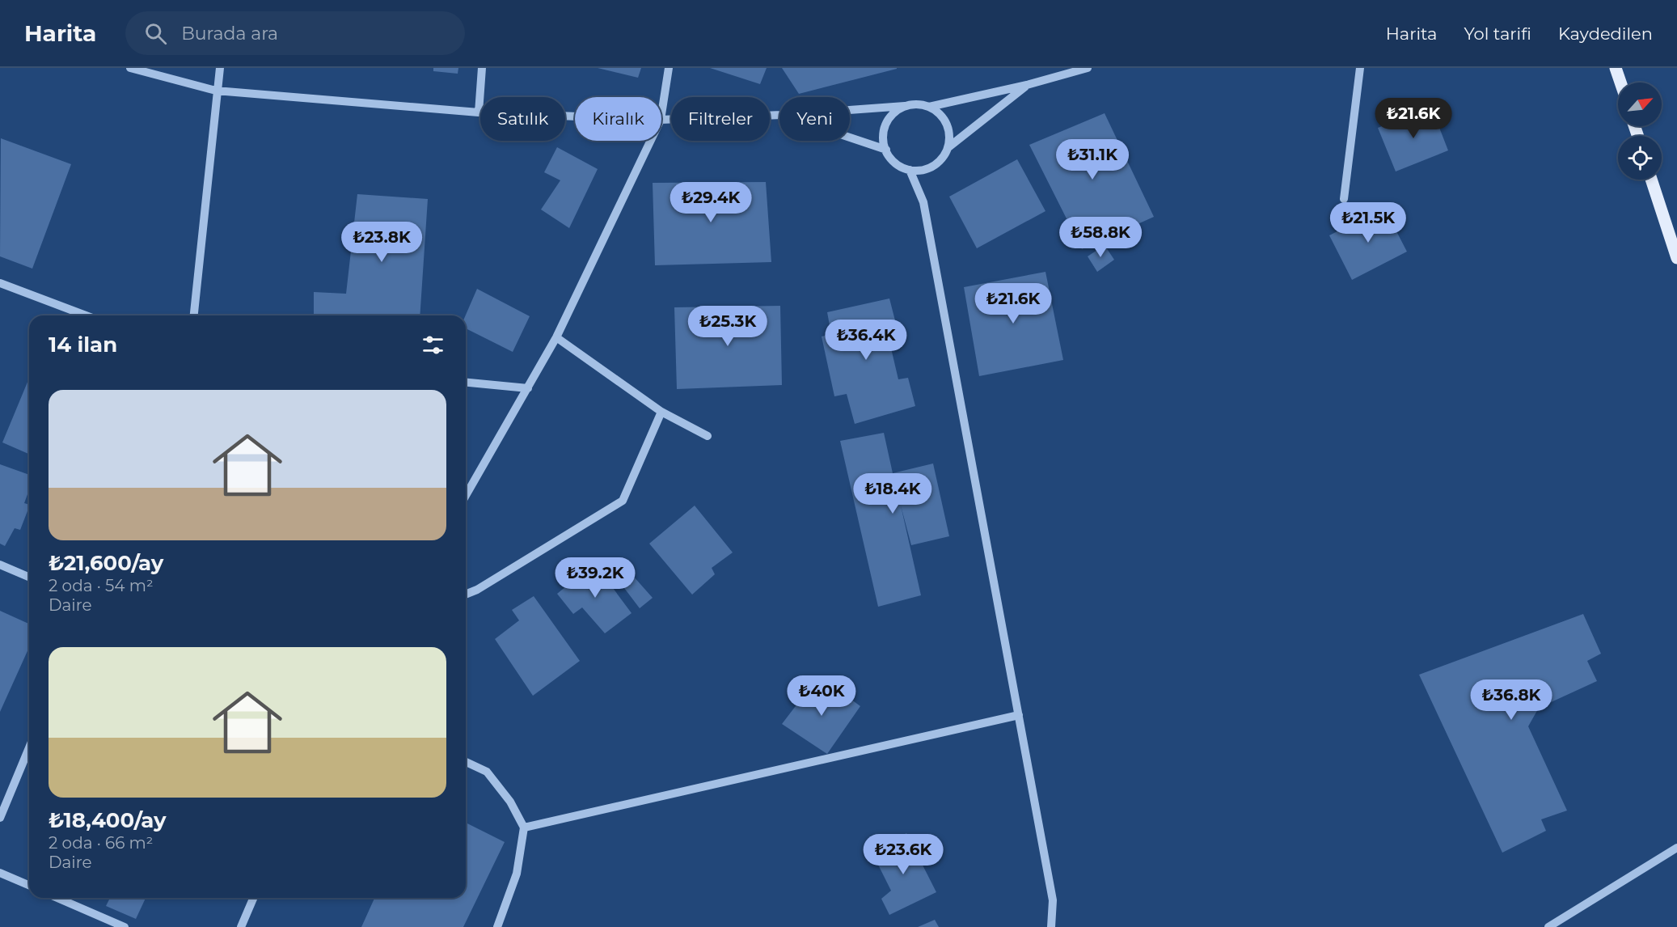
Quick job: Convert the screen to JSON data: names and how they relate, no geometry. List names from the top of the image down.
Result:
{
  "north": "top right",
  "page": {
    "header": "Harita",
    "search": "Burada ara",
    "nav": ["Harita", "Yol tarifi", "Kaydedilen"],
    "chip": [
      "Satılık",
      "Kiralık",
      "Filtreler",
      "Yeni"
    ],
    "price": [
      "₺21.6K",
      "₺31.1K",
      "₺29.4K",
      "₺21.5K",
      "₺58.8K",
      "₺23.8K",
      "₺21.6K",
      "₺25.3K",
      "₺36.4K",
      "₺18.4K",
      "₺39.2K",
      "₺40K",
      "₺36.8K",
      "₺23.6K"
    ],
    "heading": "14 ilan",
    "list": [
      {
        "name": "₺21,600/ay",
        "note": "2 oda · 54 m² · Daire"
      },
      {
        "name": "₺18,400/ay",
        "note": "2 oda · 66 m² · Daire"
      }
    ]
  }
}
